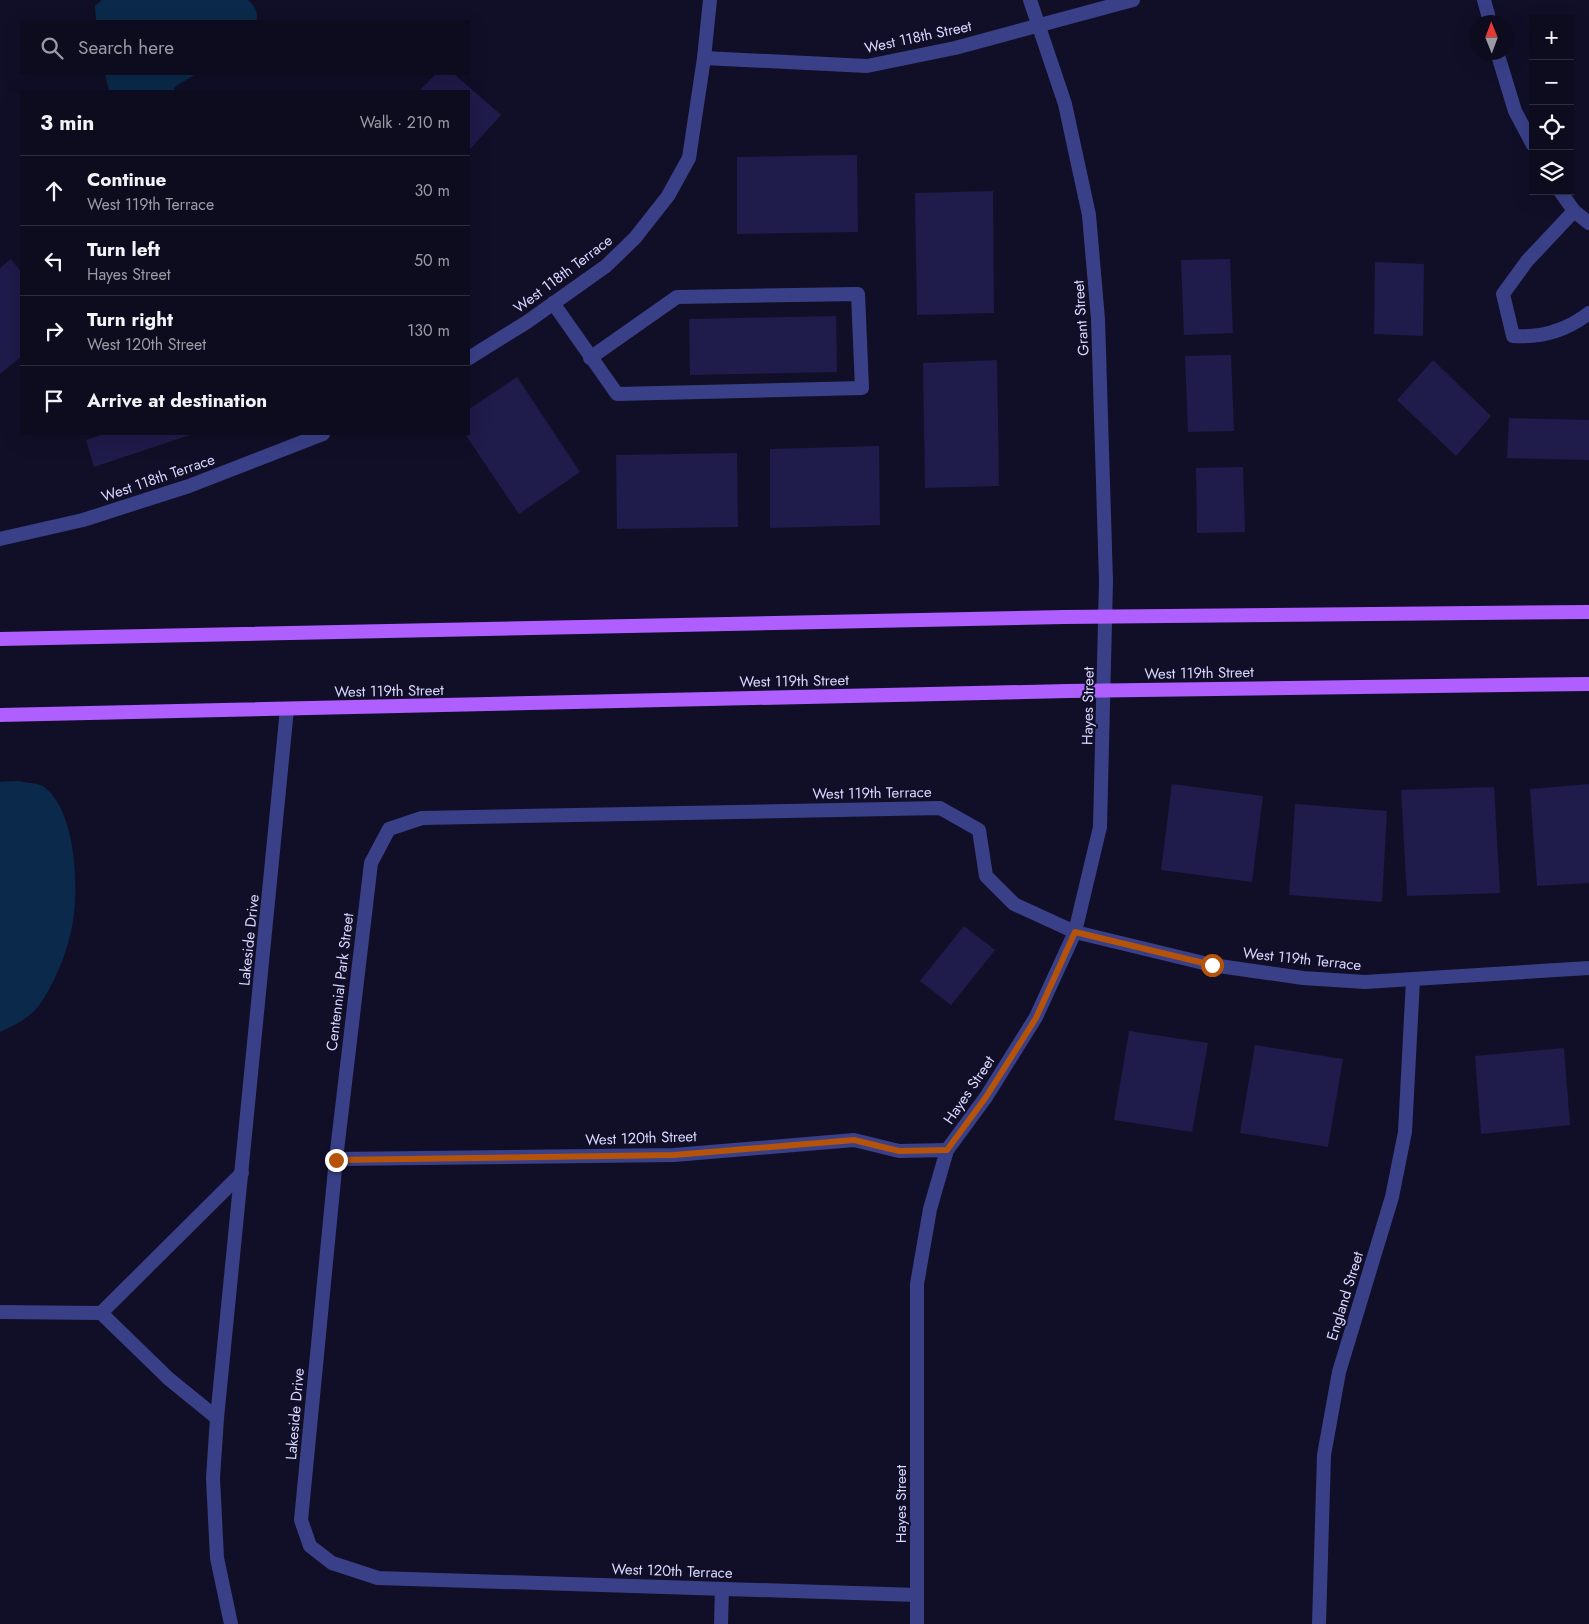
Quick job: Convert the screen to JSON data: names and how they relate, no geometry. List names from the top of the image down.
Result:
{
  "streets": {
    "main road": ["West 119th Street"],
    "street": [
      "West 118th Street",
      "West 118th Terrace",
      "Grant Street",
      "Hayes Street",
      "West 119th Terrace",
      "Lakeside Drive",
      "Centennial Park Street",
      "West 120th Street",
      "England Street",
      "West 120th Terrace"
    ]
  },
  "crossings": [
    ["West 118th Street", "West 118th Terrace"],
    ["West 118th Street", "Grant Street"],
    ["Grant Street", "Hayes Street"],
    ["West 119th Street", "Hayes Street"],
    ["West 119th Street", "Lakeside Drive"],
    ["Hayes Street", "West 119th Terrace"],
    ["Hayes Street", "West 120th Street"],
    ["Hayes Street", "West 120th Terrace"],
    ["West 119th Terrace", "Centennial Park Street"],
    ["West 119th Terrace", "England Street"],
    ["Lakeside Drive", "Centennial Park Street"],
    ["Lakeside Drive", "West 120th Street"],
    ["Lakeside Drive", "West 120th Terrace"],
    ["Centennial Park Street", "West 120th Street"]
  ],
  "north": "top",
  "page": {
    "map_buttons": ["+", "−"],
    "search": "Search here",
    "heading": ["3 min", "Walk · 210 m"],
    "list": [
      ["Continue", "West 119th Terrace", "30 m"],
      ["Turn left", "Hayes Street", "50 m"],
      ["Turn right", "West 120th Street", "130 m"],
      "Arrive at destination"
    ]
  }
}
